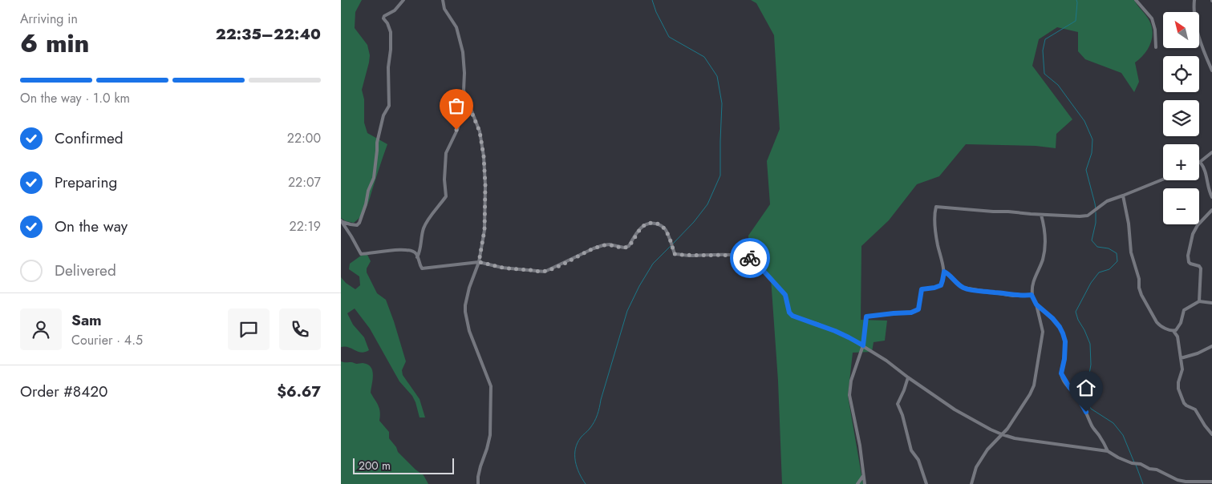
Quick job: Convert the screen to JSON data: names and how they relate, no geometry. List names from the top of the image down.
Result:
{
  "scale_bar": "200 m",
  "north": "top left",
  "page": {
    "heading": ["6 min", "Arriving in", "22:35–22:40"],
    "panel": [
      "Sam",
      "Courier · 4.5",
      "Order #8420",
      "$6.67"
    ],
    "map_buttons": ["+", "−"],
    "bar": "On the way · 1.0 km",
    "list": [
      ["Confirmed", "22:00"],
      ["Preparing", "22:07"],
      ["On the way", "22:19"],
      "Delivered"
    ],
    "scale": "200 m"
  }
}
